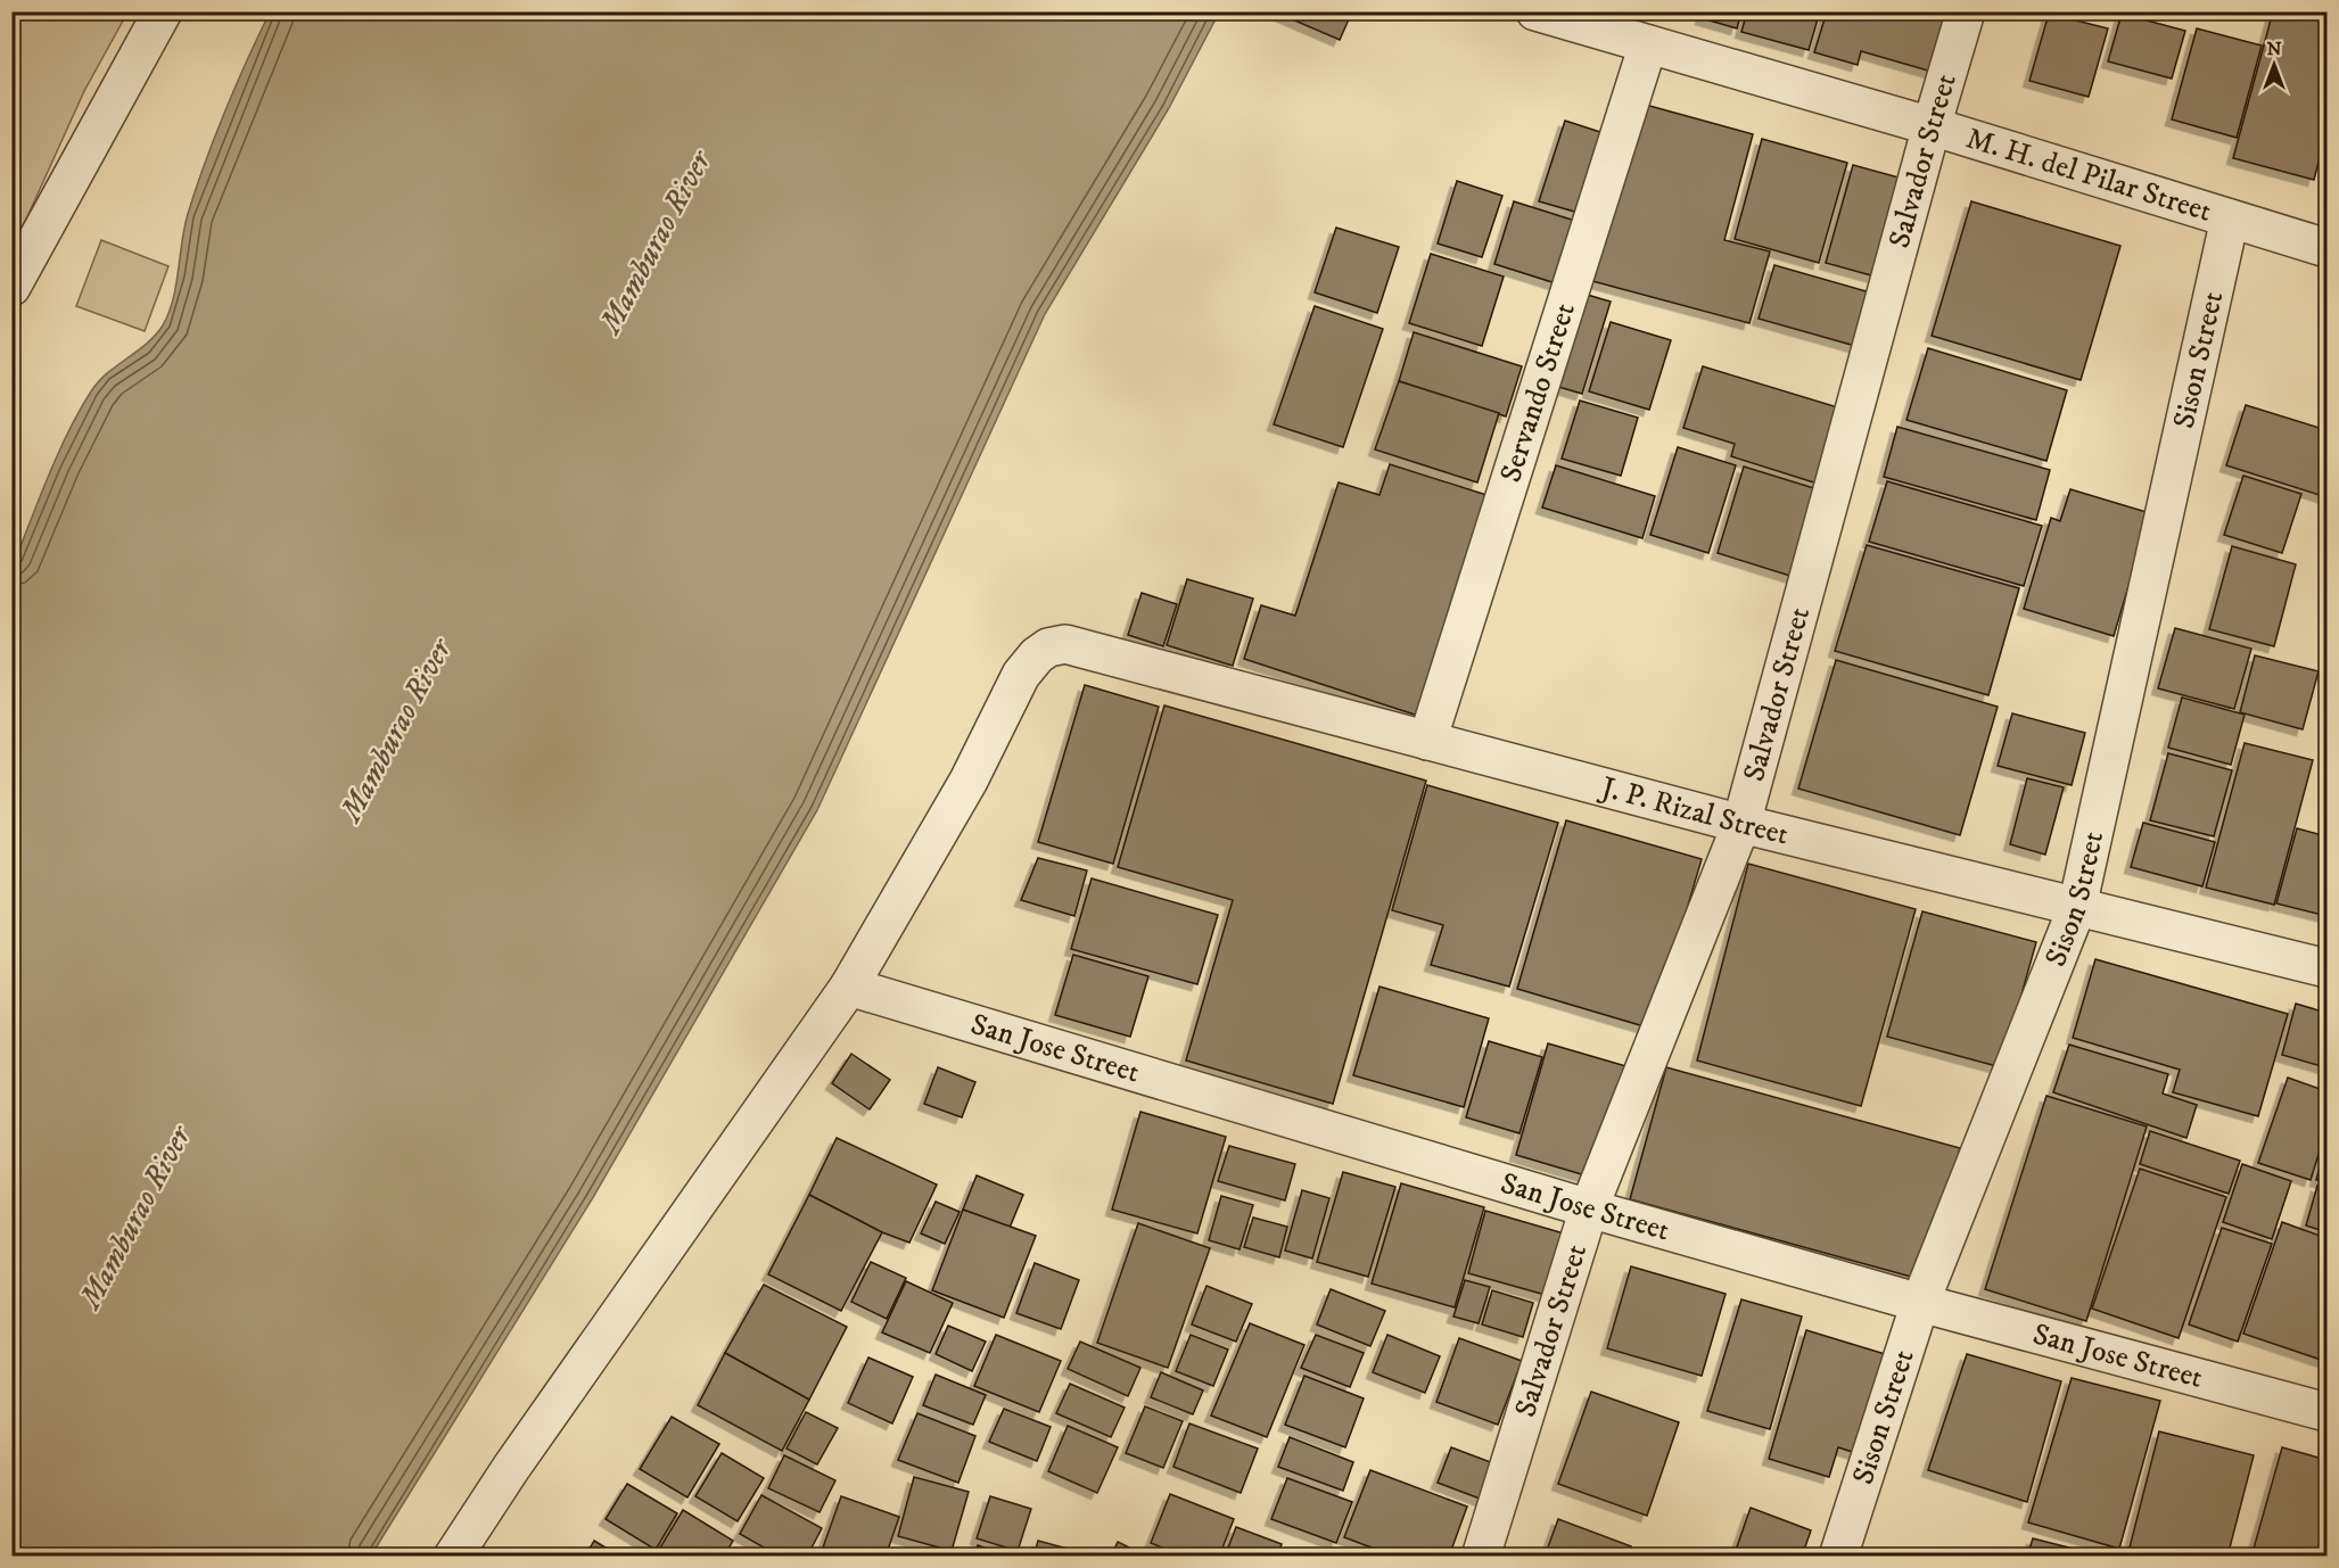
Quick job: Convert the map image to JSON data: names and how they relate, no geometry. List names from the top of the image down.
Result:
{
  "streets": {
    "street": [
      "Salvador Street",
      "M. H. del Pilar Street",
      "Sison Street",
      "Servando Street",
      "J. P. Rizal Street",
      "San Jose Street"
    ]
  },
  "crossings": [
    ["Salvador Street", "M. H. del Pilar Street"],
    ["Salvador Street", "J. P. Rizal Street"],
    ["Salvador Street", "San Jose Street"],
    ["M. H. del Pilar Street", "Sison Street"],
    ["M. H. del Pilar Street", "Servando Street"],
    ["Sison Street", "J. P. Rizal Street"],
    ["Sison Street", "San Jose Street"],
    ["Servando Street", "J. P. Rizal Street"],
    ["J. P. Rizal Street", "San Jose Street"]
  ],
  "water": ["Mamburao River"],
  "north": "top"
}
